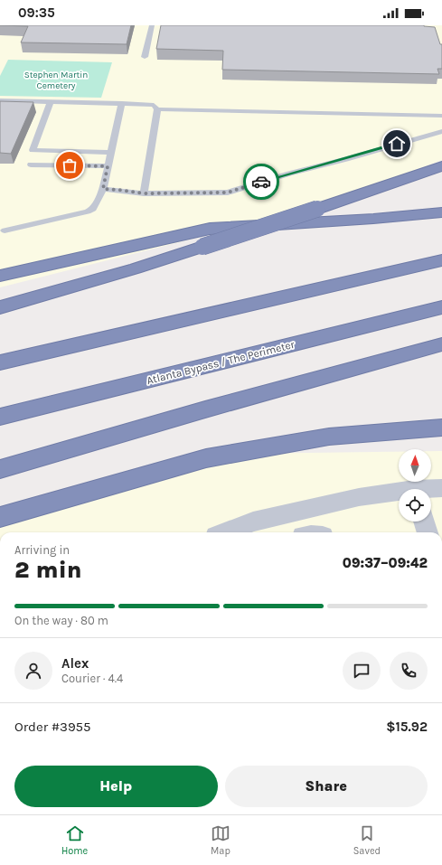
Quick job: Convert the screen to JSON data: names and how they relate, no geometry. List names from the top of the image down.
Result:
{
  "streets": {
    "highway": ["Atlanta Bypass / The Perimeter"]
  },
  "parks": ["Stephen Martin Cemetery"],
  "north": "top",
  "page": {
    "status": "09:35",
    "heading": ["2 min", "Arriving in", "09:37–09:42"],
    "panel": [
      "Alex",
      "Courier · 4.4",
      "Order #3955",
      "$15.92"
    ],
    "bar": "On the way · 80 m",
    "buttons": ["Help", "Share"],
    "tabs": ["Home", "Map", "Saved"]
  }
}
